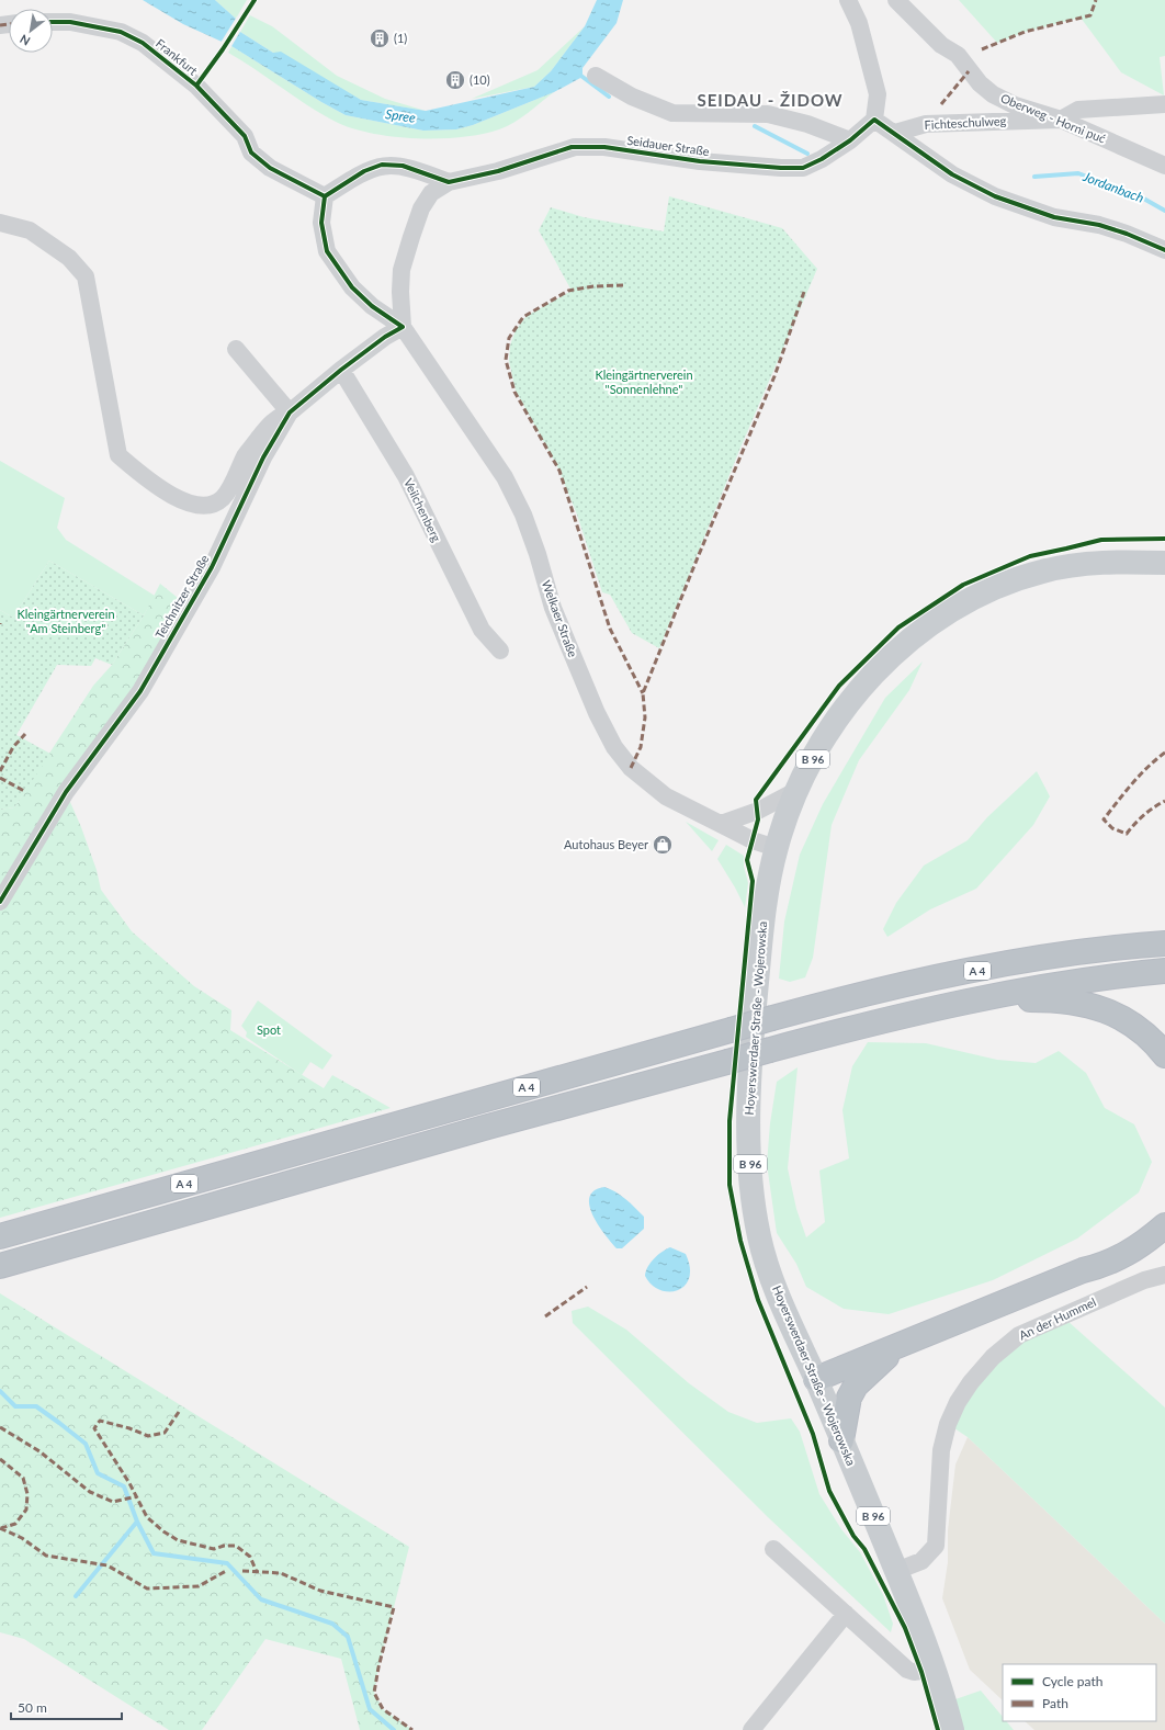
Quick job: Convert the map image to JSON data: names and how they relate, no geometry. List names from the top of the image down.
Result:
{
  "streets": {
    "highway": ["A 4"],
    "main road": ["B 96", "Hoyerswerdaer Straße - Wojerowska"],
    "street": [
      "Frankfurt",
      "Oberweg - Horni puć",
      "Fichteschulweg",
      "Seidauer Straße",
      "Veilchenberg",
      "Teichnitzer Straße",
      "Welkaer Straße",
      "An der Hummel"
    ]
  },
  "crossings": [
    ["Oberweg - Horni puć", "Fichteschulweg"],
    ["Seidauer Straße", "Teichnitzer Straße"],
    ["Seidauer Straße", "Welkaer Straße"],
    ["Veilchenberg", "Teichnitzer Straße"],
    ["Teichnitzer Straße", "Welkaer Straße"],
    ["Welkaer Straße", "Hoyerswerdaer Straße - Wojerowska"],
    ["Hoyerswerdaer Straße - Wojerowska", "An der Hummel"]
  ],
  "districts": ["SEIDAU - ŽIDOW"],
  "water": ["Spree", "Jordanbach"],
  "parks": ["Kleingärtnerverein \"Sonnenlehne\"", "Kleingärtnerverein \"Am Steinberg\"", "Spot"],
  "places": {
    "building": ["(1)", "(10)"],
    "shop": ["Autohaus Beyer"]
  },
  "legend": ["Cycle path", "Path"],
  "scale_bar": "50 m",
  "north": "bottom left"
}
